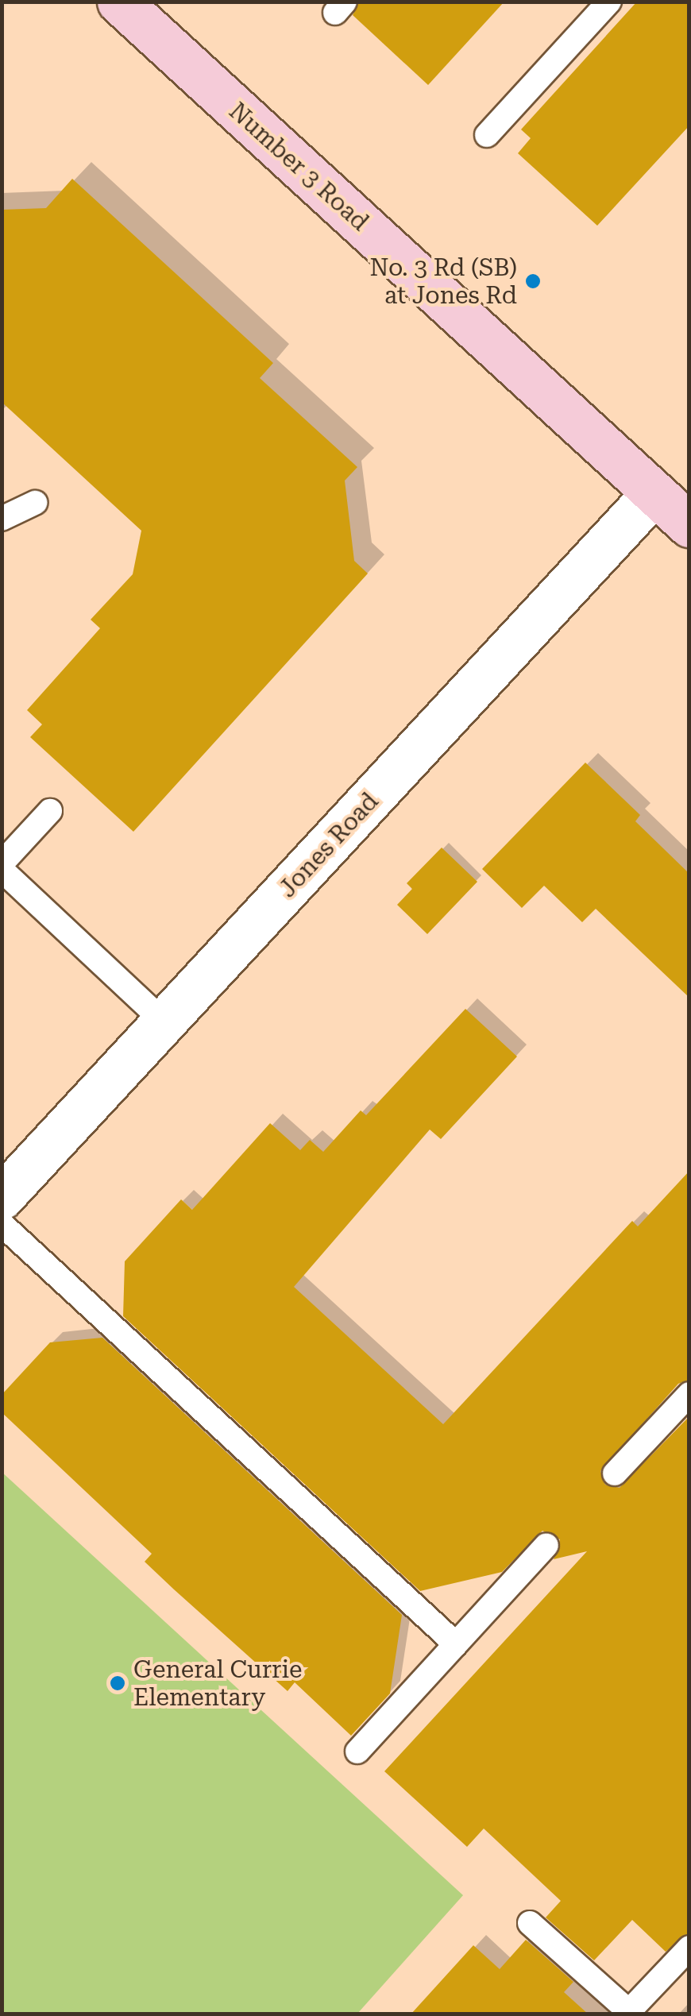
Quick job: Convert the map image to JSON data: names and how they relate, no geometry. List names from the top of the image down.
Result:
{
  "streets": {
    "main road": ["Number 3 Road"],
    "street": ["Jones Road"]
  },
  "crossings": [
    ["Number 3 Road", "Jones Road"]
  ],
  "places": ["No. 3 Rd (SB) at Jones Rd", "General Currie Elementary"]
}
